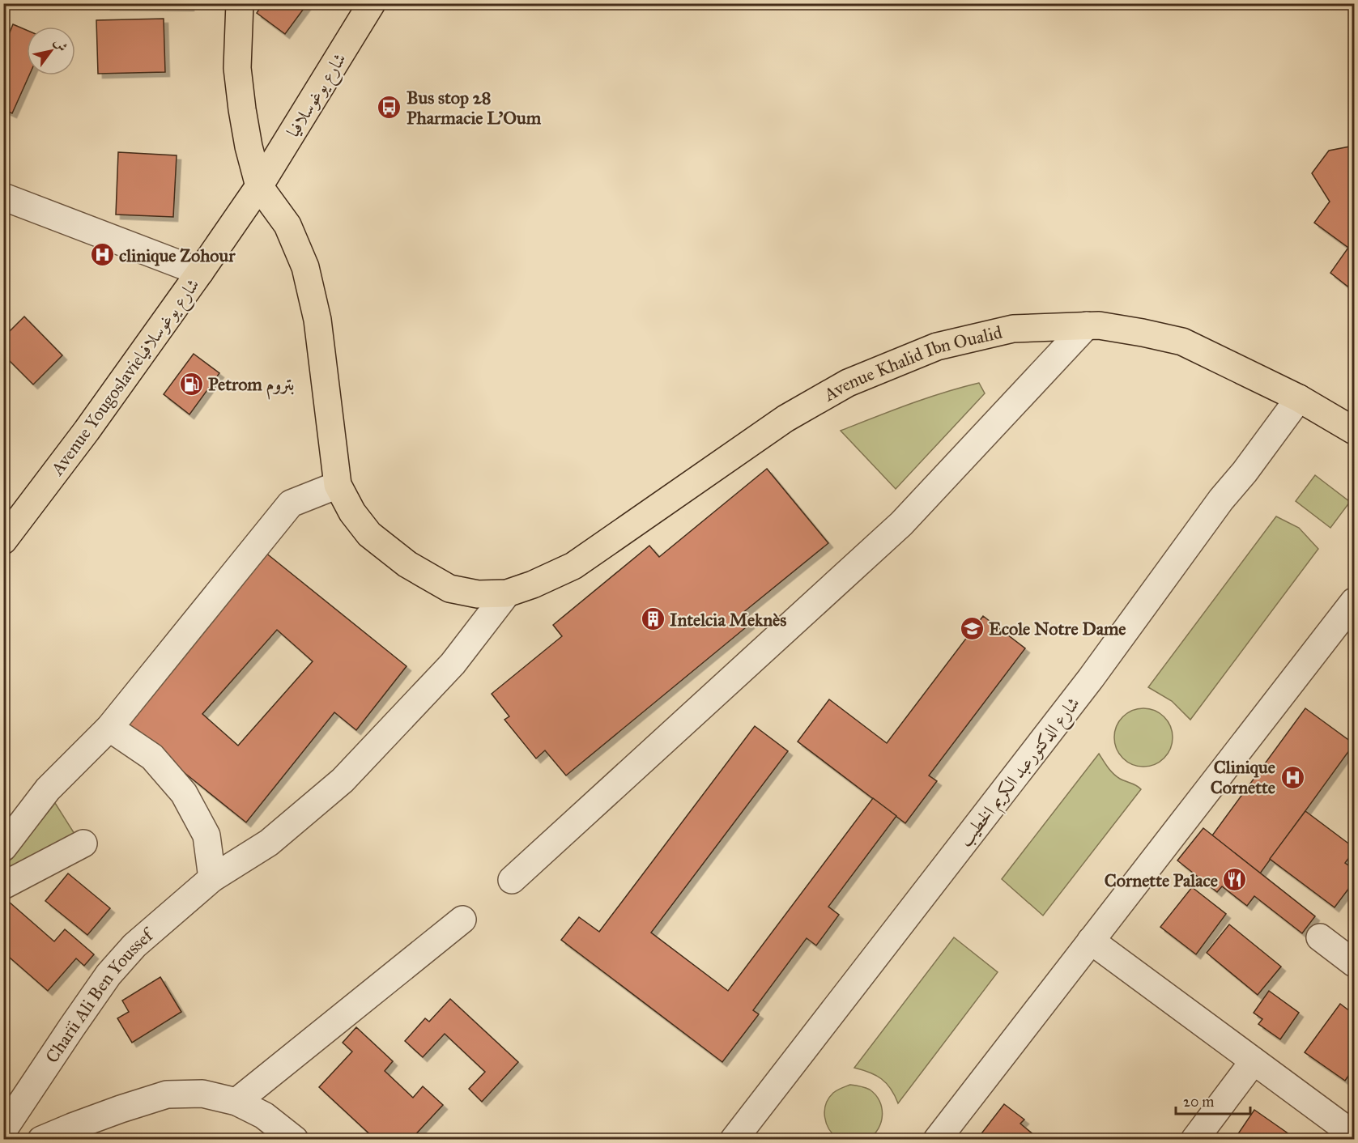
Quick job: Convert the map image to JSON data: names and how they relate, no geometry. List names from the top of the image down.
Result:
{
  "streets": {
    "main road": ["شارع يوغوسلافيا", "Avenue Khalid Ibn Oualid", "Avenue Yougoslavieشارع يوغوسلافيا"],
    "street": ["شارع الدكتورعبد الكريم الخطيب", "Charïi Ali Ben Youssef"]
  },
  "crossings": [
    ["شارع يوغوسلافيا", "Avenue Yougoslavieشارع يوغوسلافيا"],
    ["Avenue Khalid Ibn Oualid", "شارع الدكتورعبد الكريم الخطيب"],
    ["Avenue Khalid Ibn Oualid", "Charïi Ali Ben Youssef"]
  ],
  "places": {
    "bus stop": ["Bus stop 28 Pharmacie L'Oum"],
    "hospital": ["clinique Zohour", "Clinique Cornette"],
    "fuel station": ["Petrom بتروم"],
    "building": ["Intelcia Meknès"],
    "school or university": ["Ecole Notre Dame"],
    "restaurant": ["Cornette Palace"]
  },
  "scale_bar": "20 m",
  "north": "top right"
}
